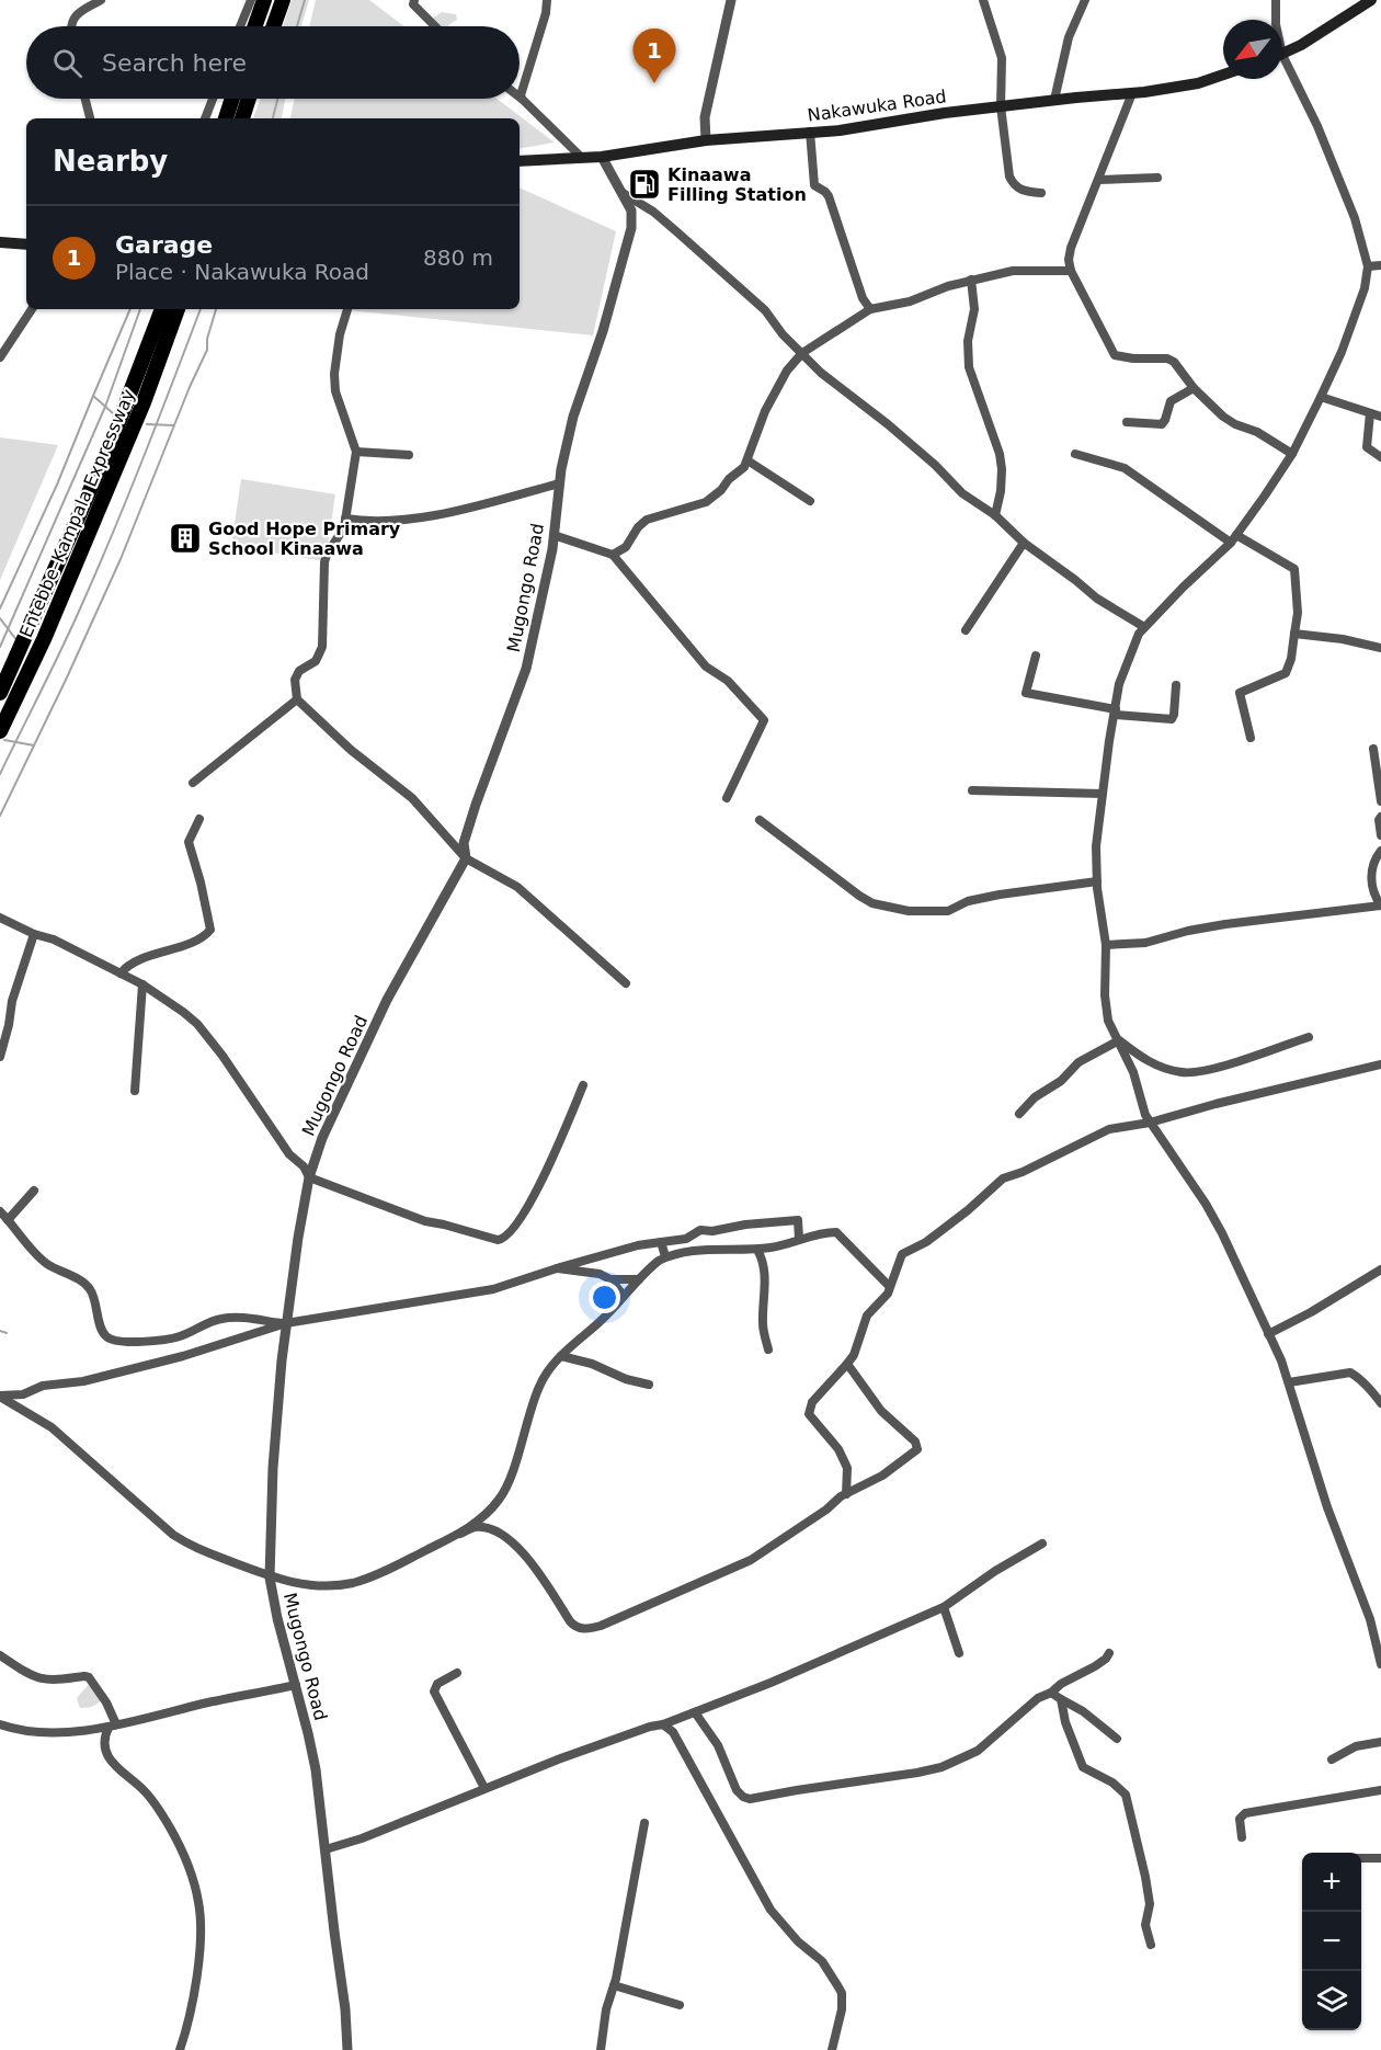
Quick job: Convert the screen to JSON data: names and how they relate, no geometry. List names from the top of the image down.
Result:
{
  "streets": {
    "highway": ["Entebbe–Kampala Expressway"],
    "main road": ["Nakawuka Road"],
    "street": ["Mugongo Road"]
  },
  "crossings": [
    ["Nakawuka Road", "Mugongo Road"]
  ],
  "places": {
    "fuel station": ["Kinaawa Filling Station"],
    "building": ["Good Hope Primary School Kinaawa"]
  },
  "north": "bottom left",
  "page": {
    "search": "Search here",
    "pins": "1",
    "heading": "Nearby",
    "list": [
      {
        "mark": "1",
        "name": "Garage",
        "note": "Place · Nakawuka Road",
        "value": "880 m"
      }
    ],
    "map_buttons": ["+", "−"]
  }
}
